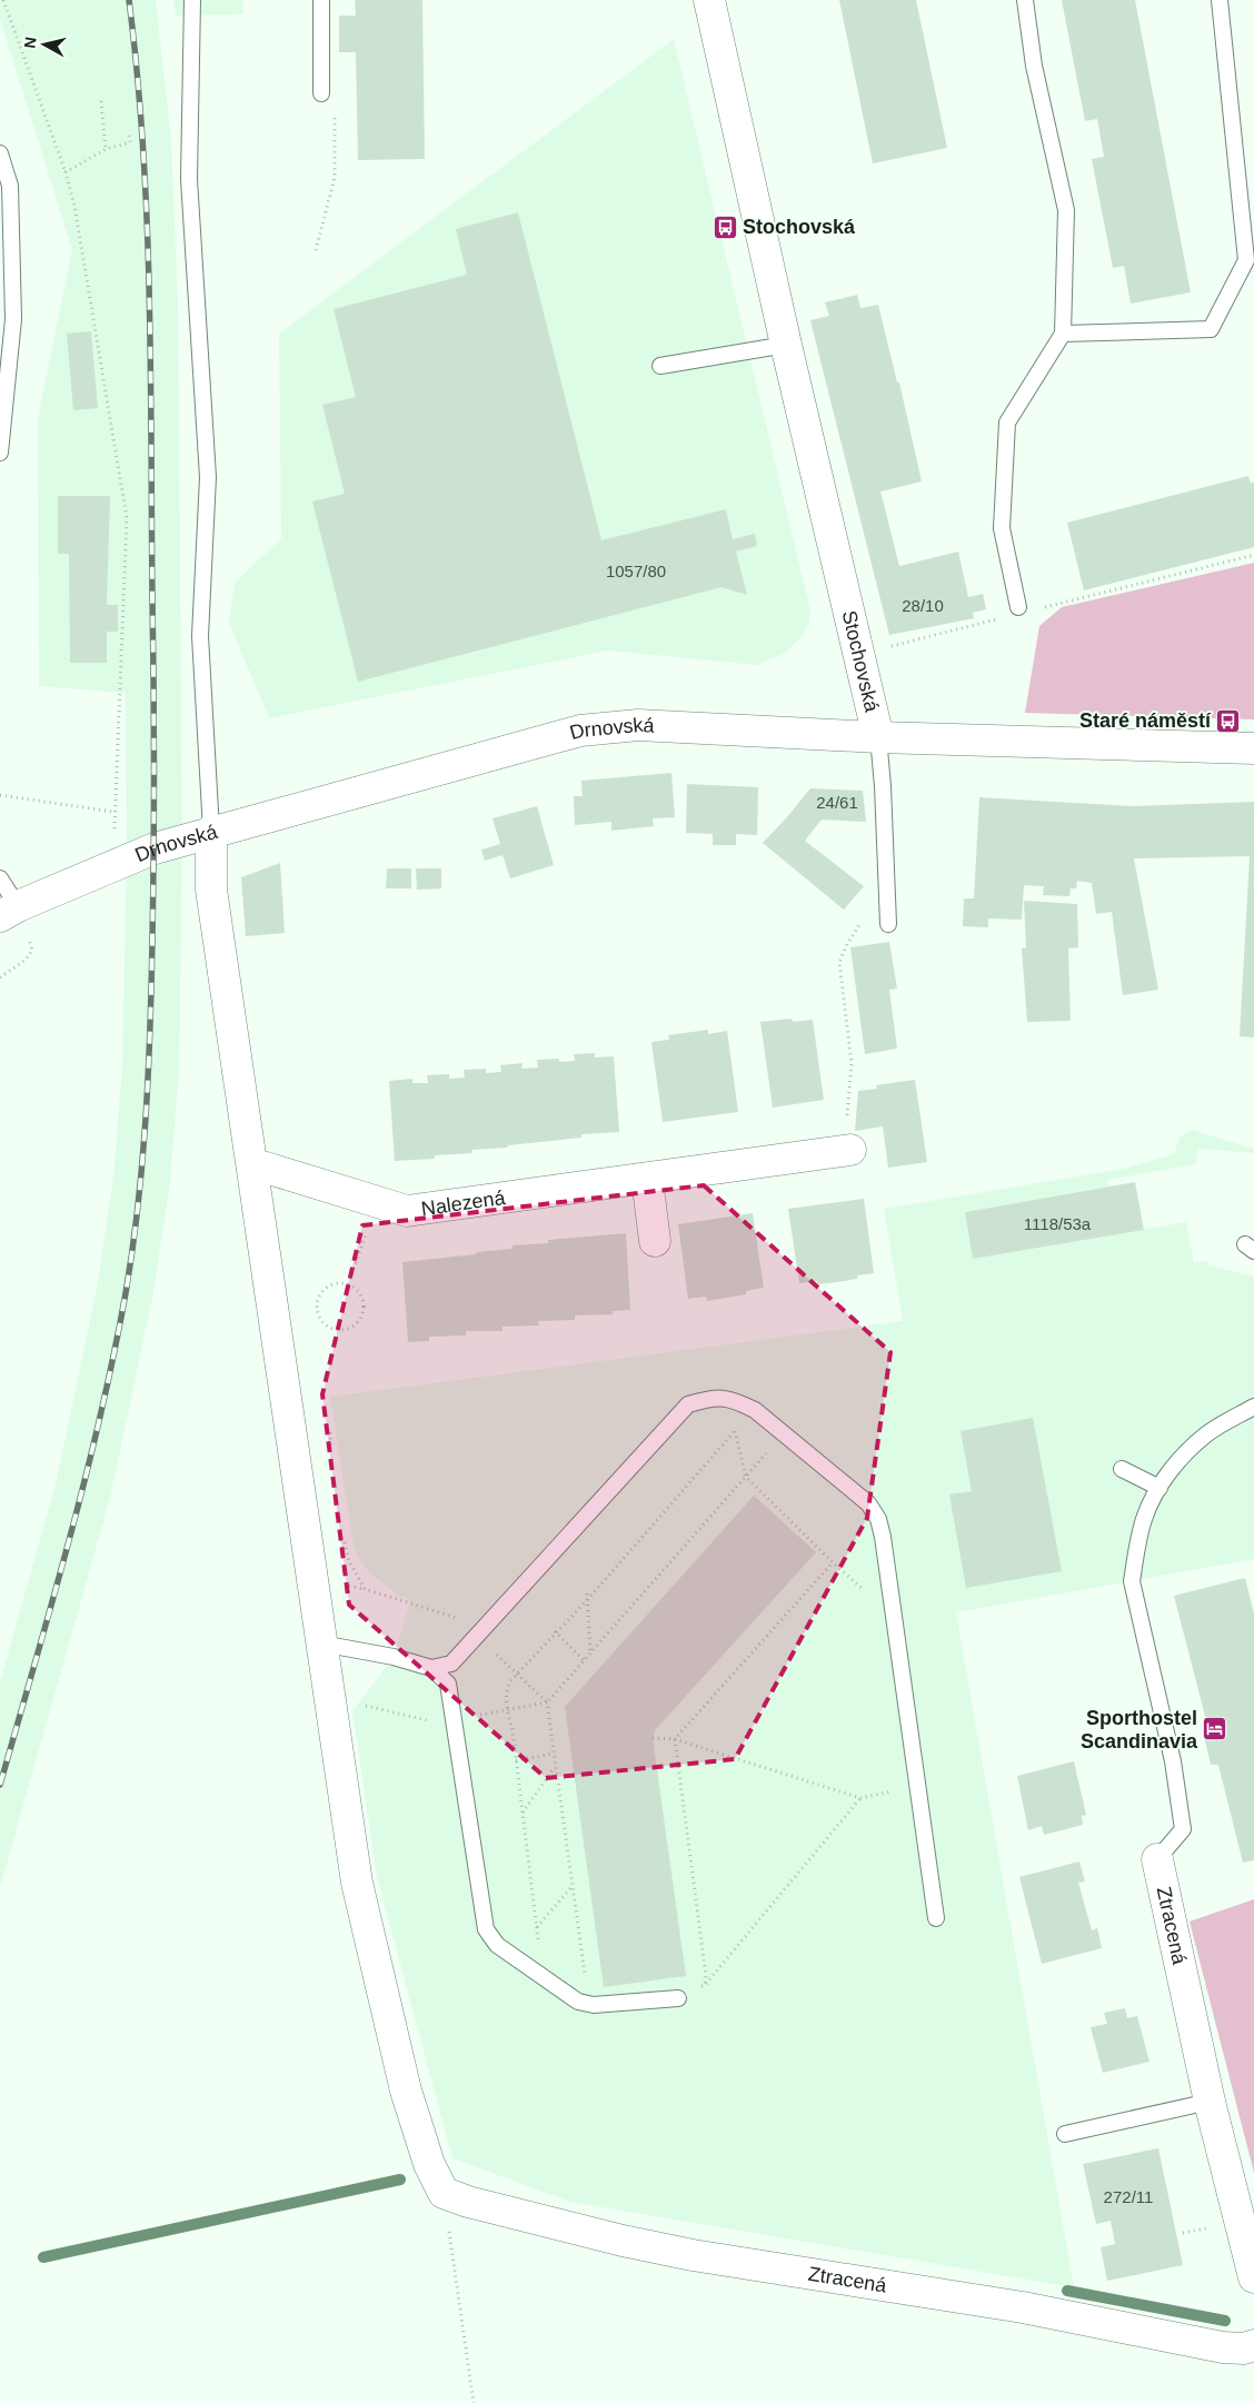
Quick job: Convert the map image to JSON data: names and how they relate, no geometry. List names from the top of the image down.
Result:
{
  "streets": {
    "street": [
      "Stochovská",
      "Drnovská",
      "Nalezená",
      "Ztracená"
    ]
  },
  "crossings": [
    ["Stochovská", "Drnovská"]
  ],
  "places": {
    "bus stop": ["Stochovská", "Staré náměstí"],
    "hotel": ["Sporthostel Scandinavia"]
  },
  "house_numbers": [
    "1057/80",
    "28/10",
    "24/61",
    "1118/53a",
    "272/11"
  ],
  "north": "left"
}
